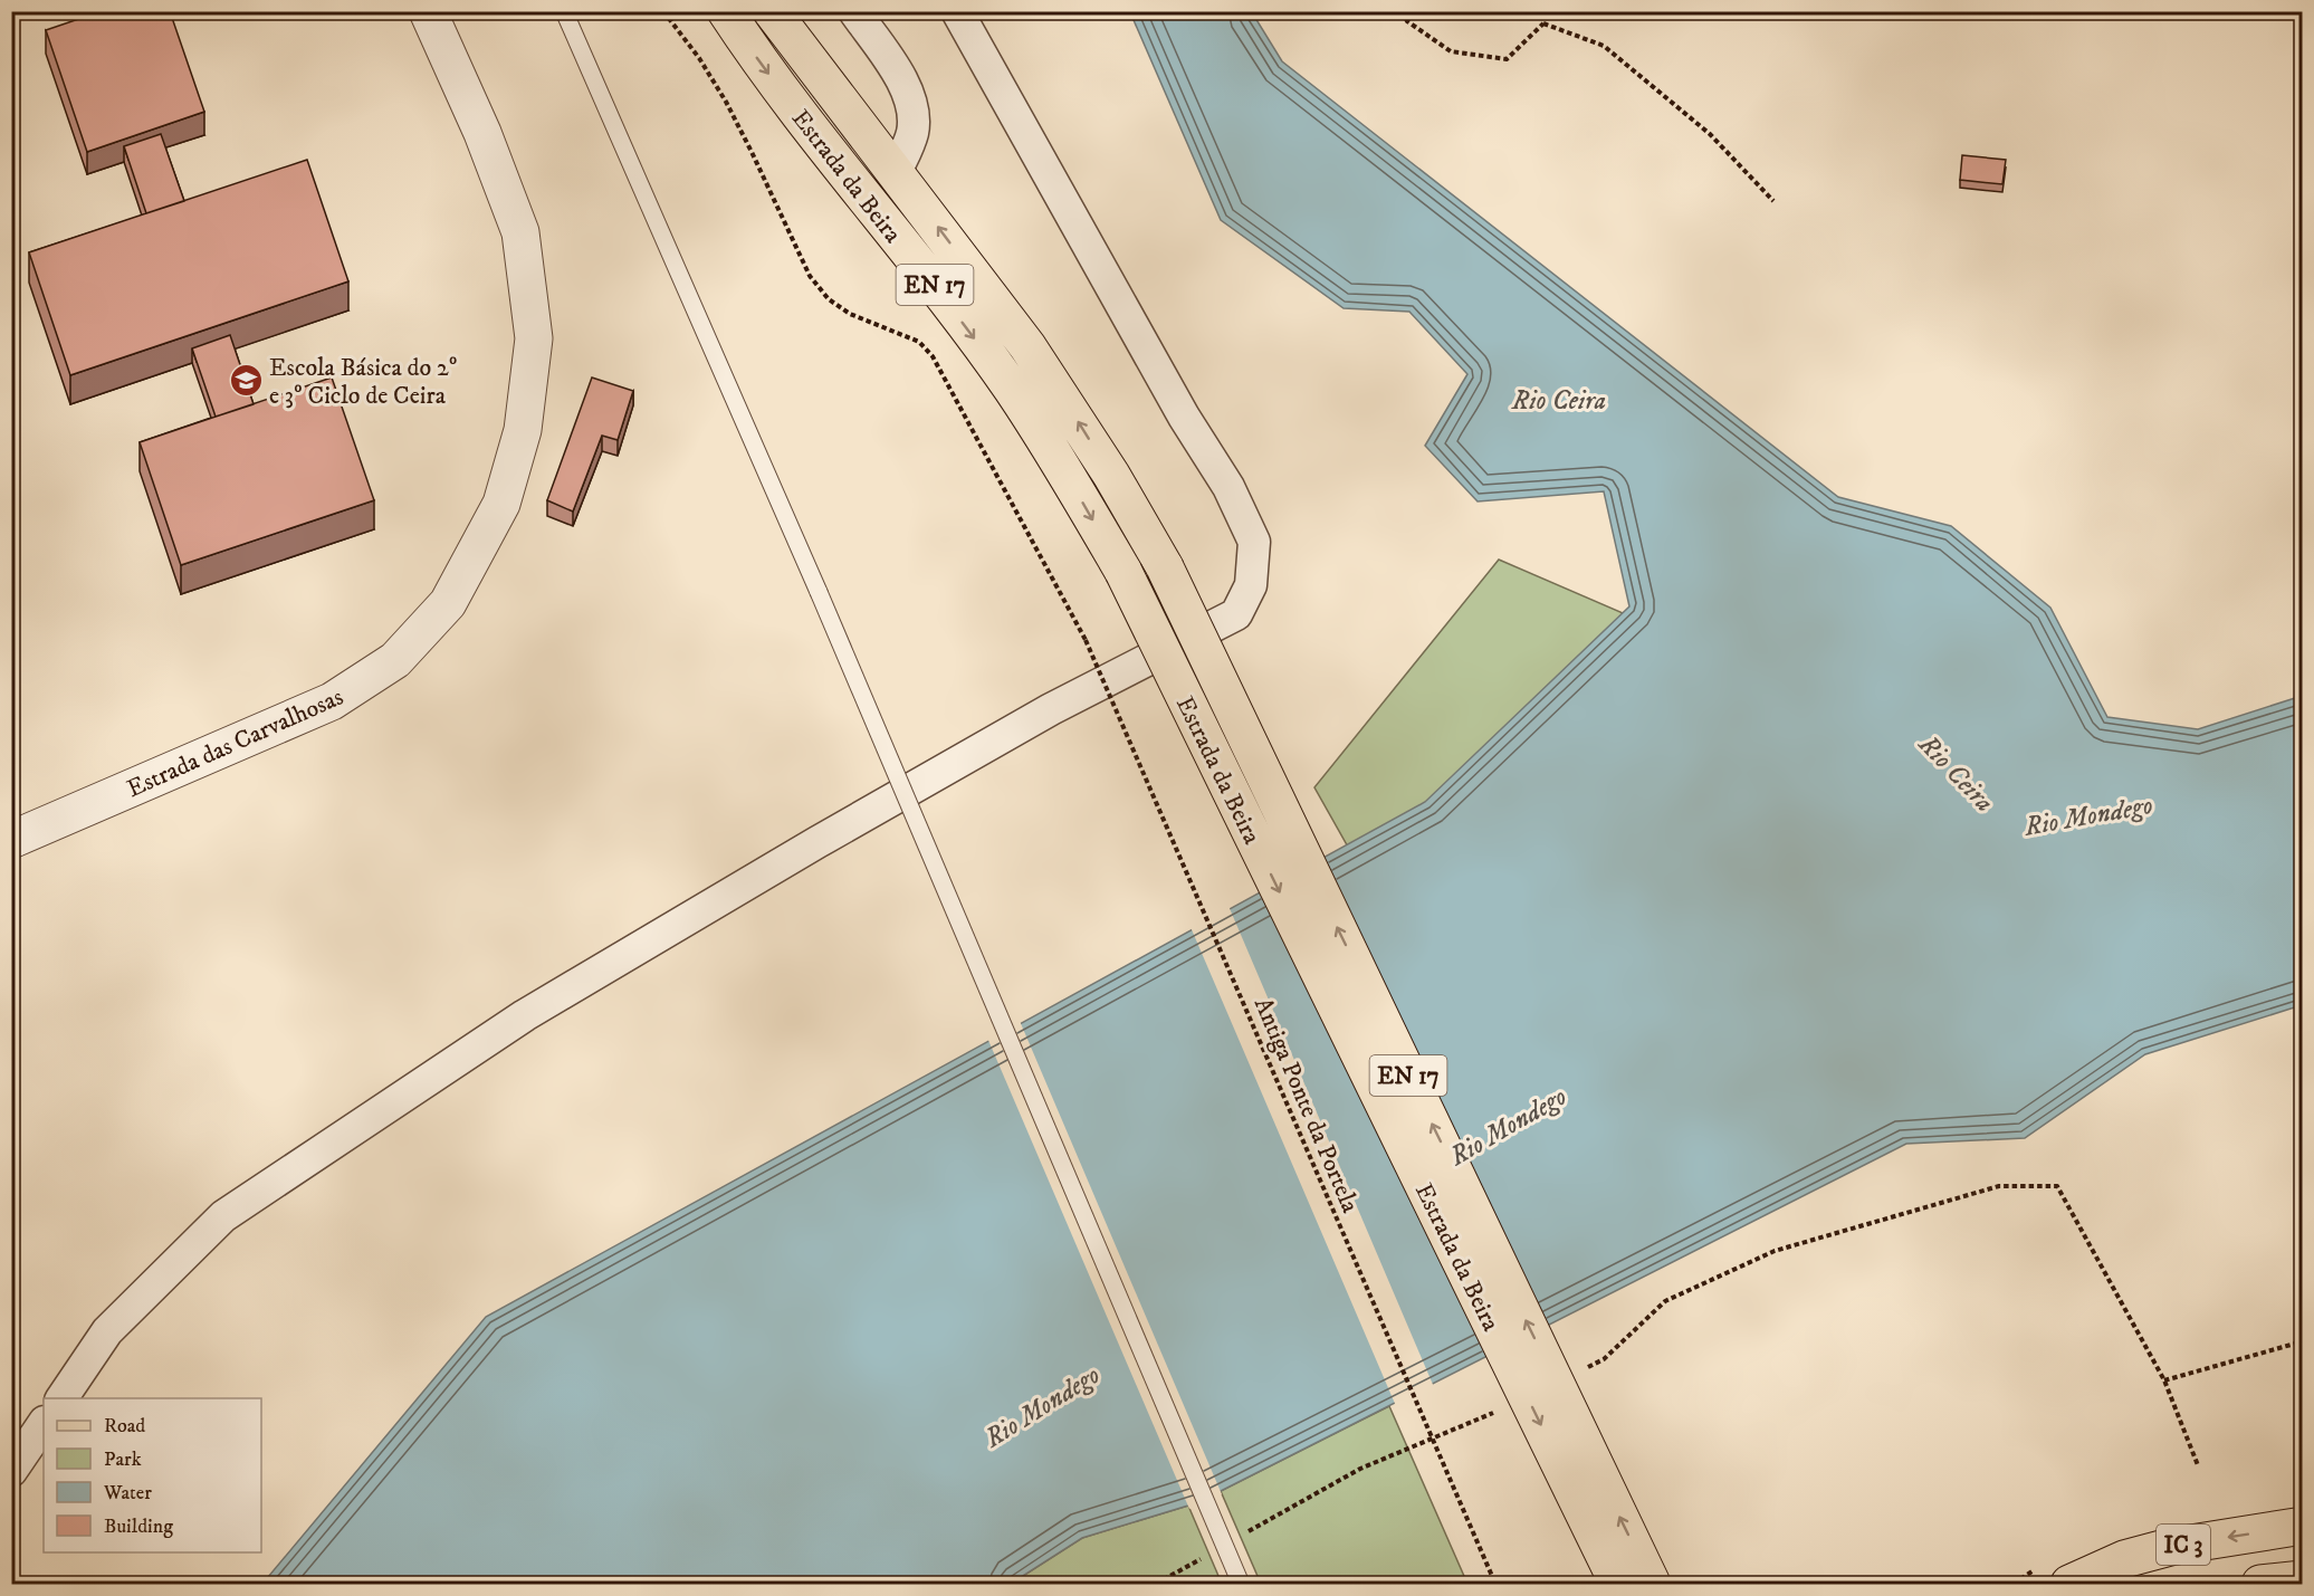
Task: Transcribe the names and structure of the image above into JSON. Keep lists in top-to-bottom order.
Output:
{
  "streets": {
    "main road": ["Estrada da Beira", "EN 17", "IC 3"],
    "street": ["Estrada das Carvalhosas"],
    "path": ["Antiga Ponte da Portela"]
  },
  "water": ["Rio Ceira", "Rio Mondego"],
  "places": {
    "school or university": ["Escola Básica do 2º e 3º Ciclo de Ceira"]
  },
  "legend": [
    "Road",
    "Park",
    "Water",
    "Building"
  ]
}
